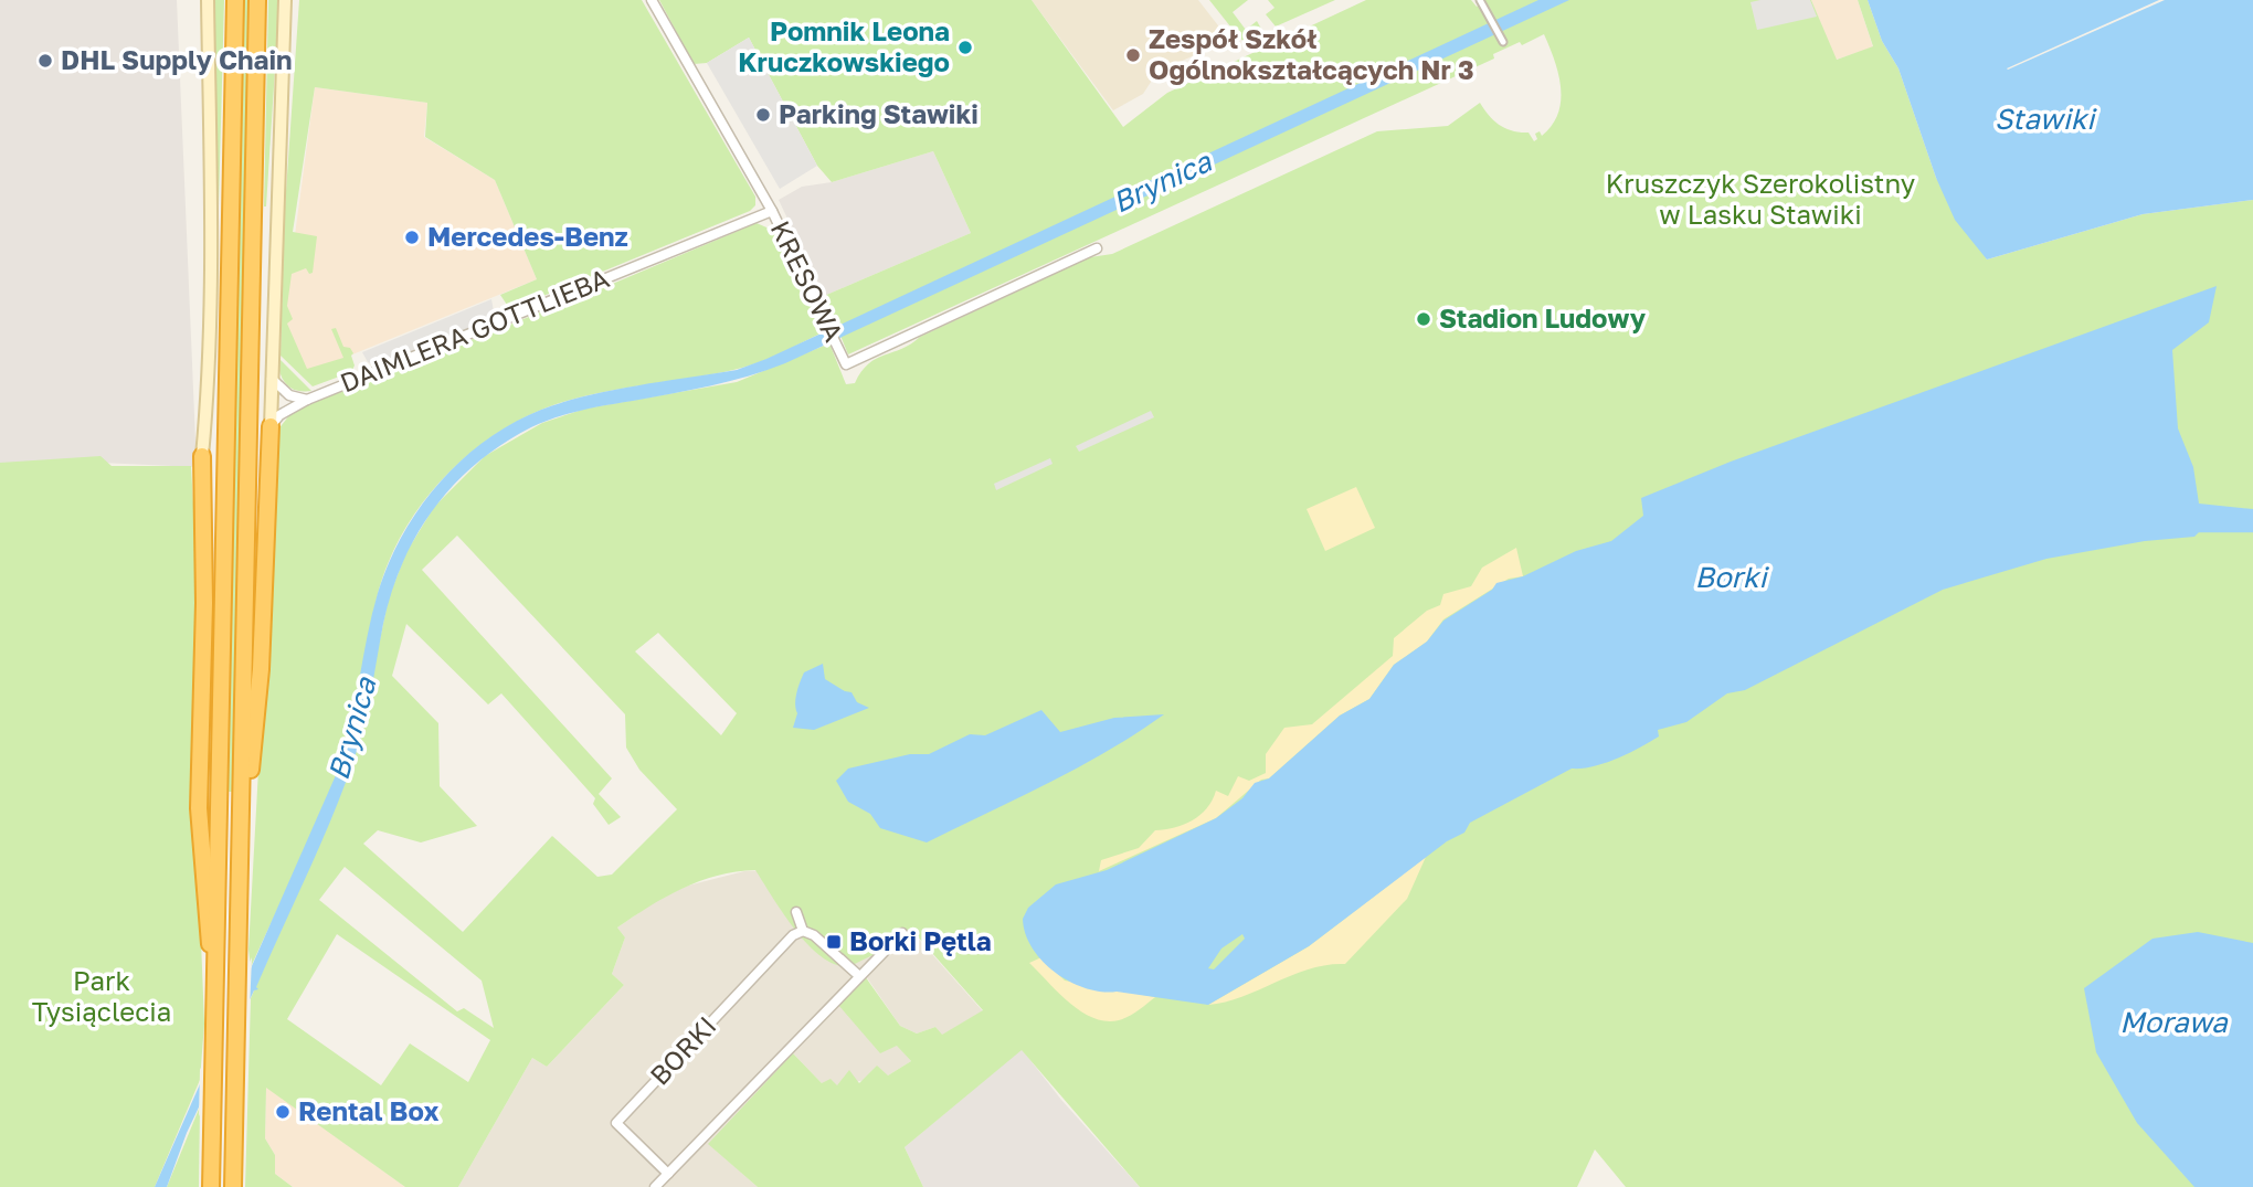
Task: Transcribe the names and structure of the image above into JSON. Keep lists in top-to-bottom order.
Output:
{
  "streets": {
    "street": ["KRESOWA", "DAIMLERA GOTTLIEBA", "BORKI"]
  },
  "crossings": [
    ["KRESOWA", "DAIMLERA GOTTLIEBA"]
  ],
  "water": [
    "Stawiki",
    "Brynica",
    "Borki",
    "Morawa"
  ],
  "parks": ["Kruszczyk Szerokolistny w Lasku Stawiki", "Park Tysiąclecia"],
  "places": {
    "other": [
      "Pomnik Leona Kruczkowskiego",
      "Zespół Szkół Ogólnokształcących Nr 3",
      "DHL Supply Chain",
      "Parking Stawiki",
      "Mercedes-Benz",
      "Stadion Ludowy",
      "Rental Box"
    ],
    "transit": ["Borki Pętla"]
  }
}
